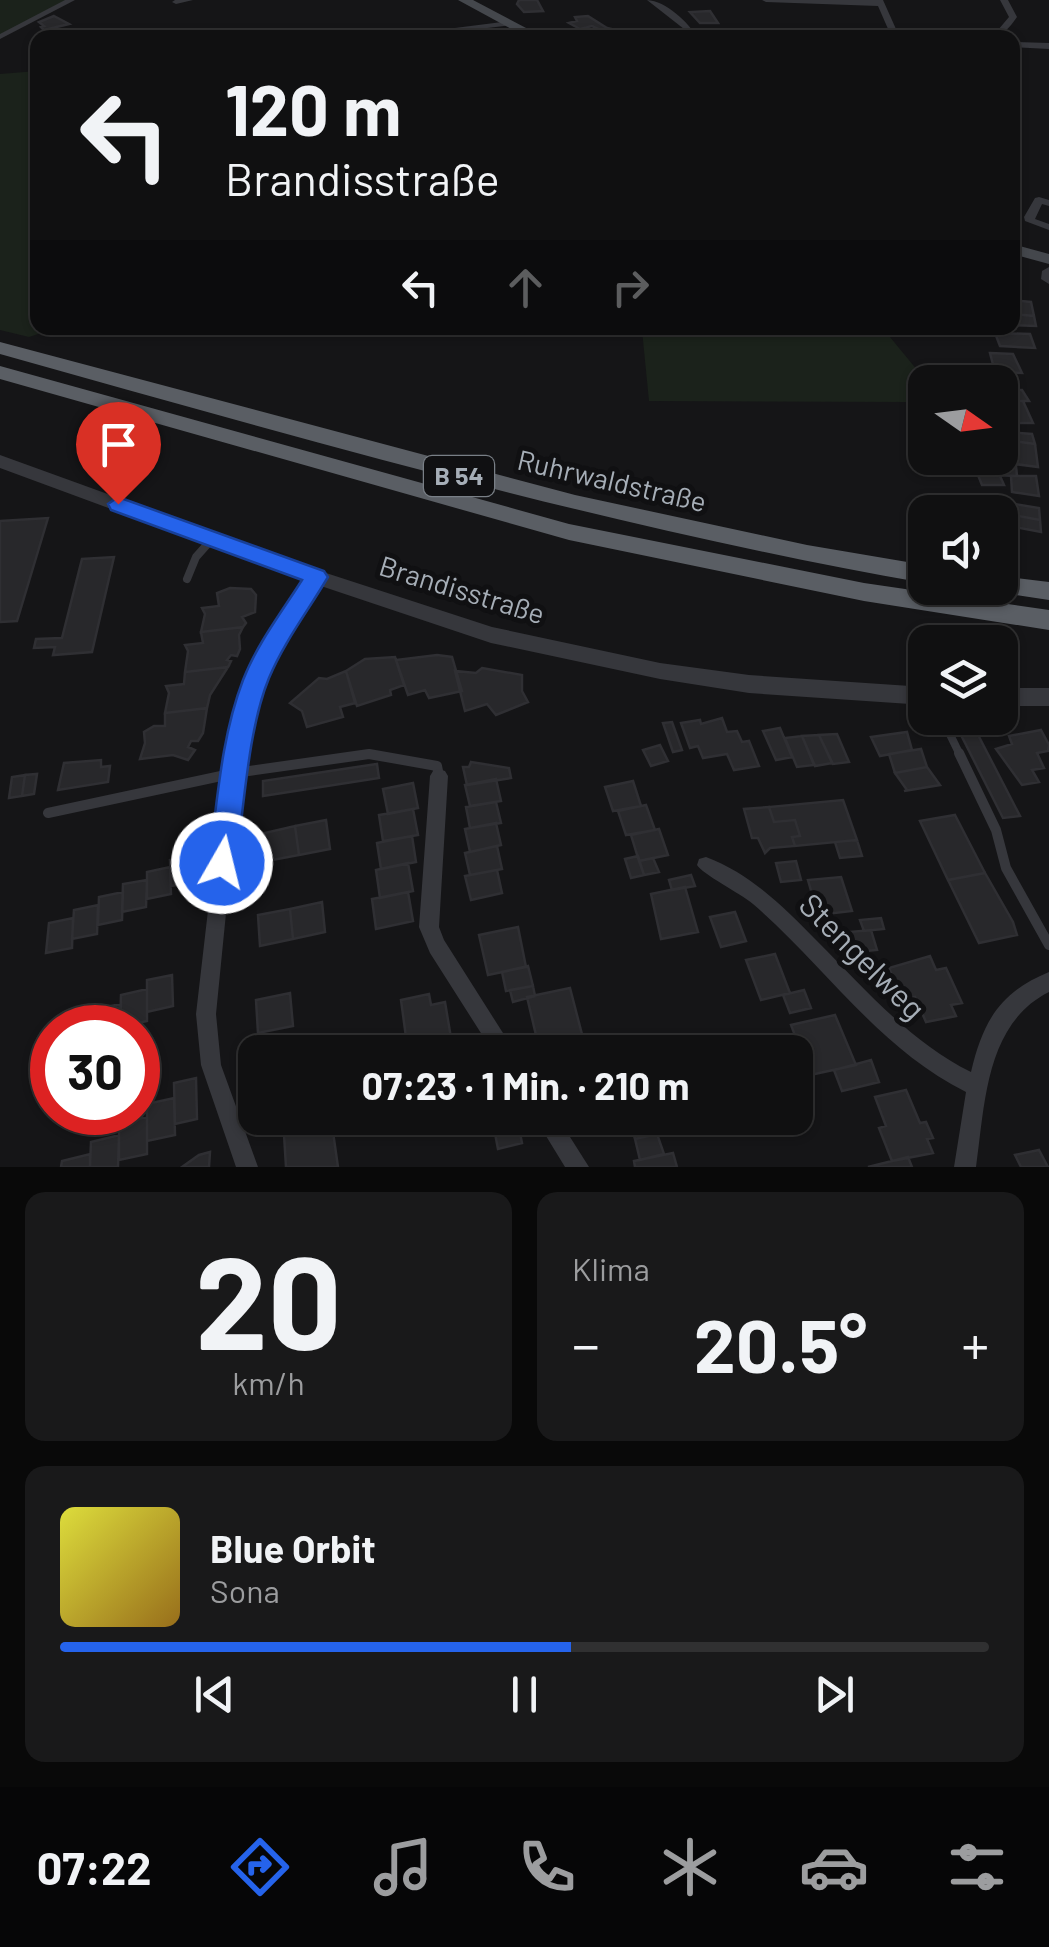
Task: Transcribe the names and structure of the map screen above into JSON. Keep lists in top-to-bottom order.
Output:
{
  "streets": {
    "highway": ["B 54", "Ruhrwaldstraße"],
    "street": ["Brandisstraße", "Stengelweg"]
  },
  "north": "right",
  "page": {
    "turn": ["120 m", "Brandisstraße"],
    "limit": "30",
    "trip": "07:23 · 1 Min. · 210 m",
    "tile": [
      ["20", "km/h"],
      "Klima"
    ],
    "heat": ["−", "20.5°", "+"],
    "song": ["Blue Orbit", "Sona"],
    "tabs": "07:22"
  }
}
